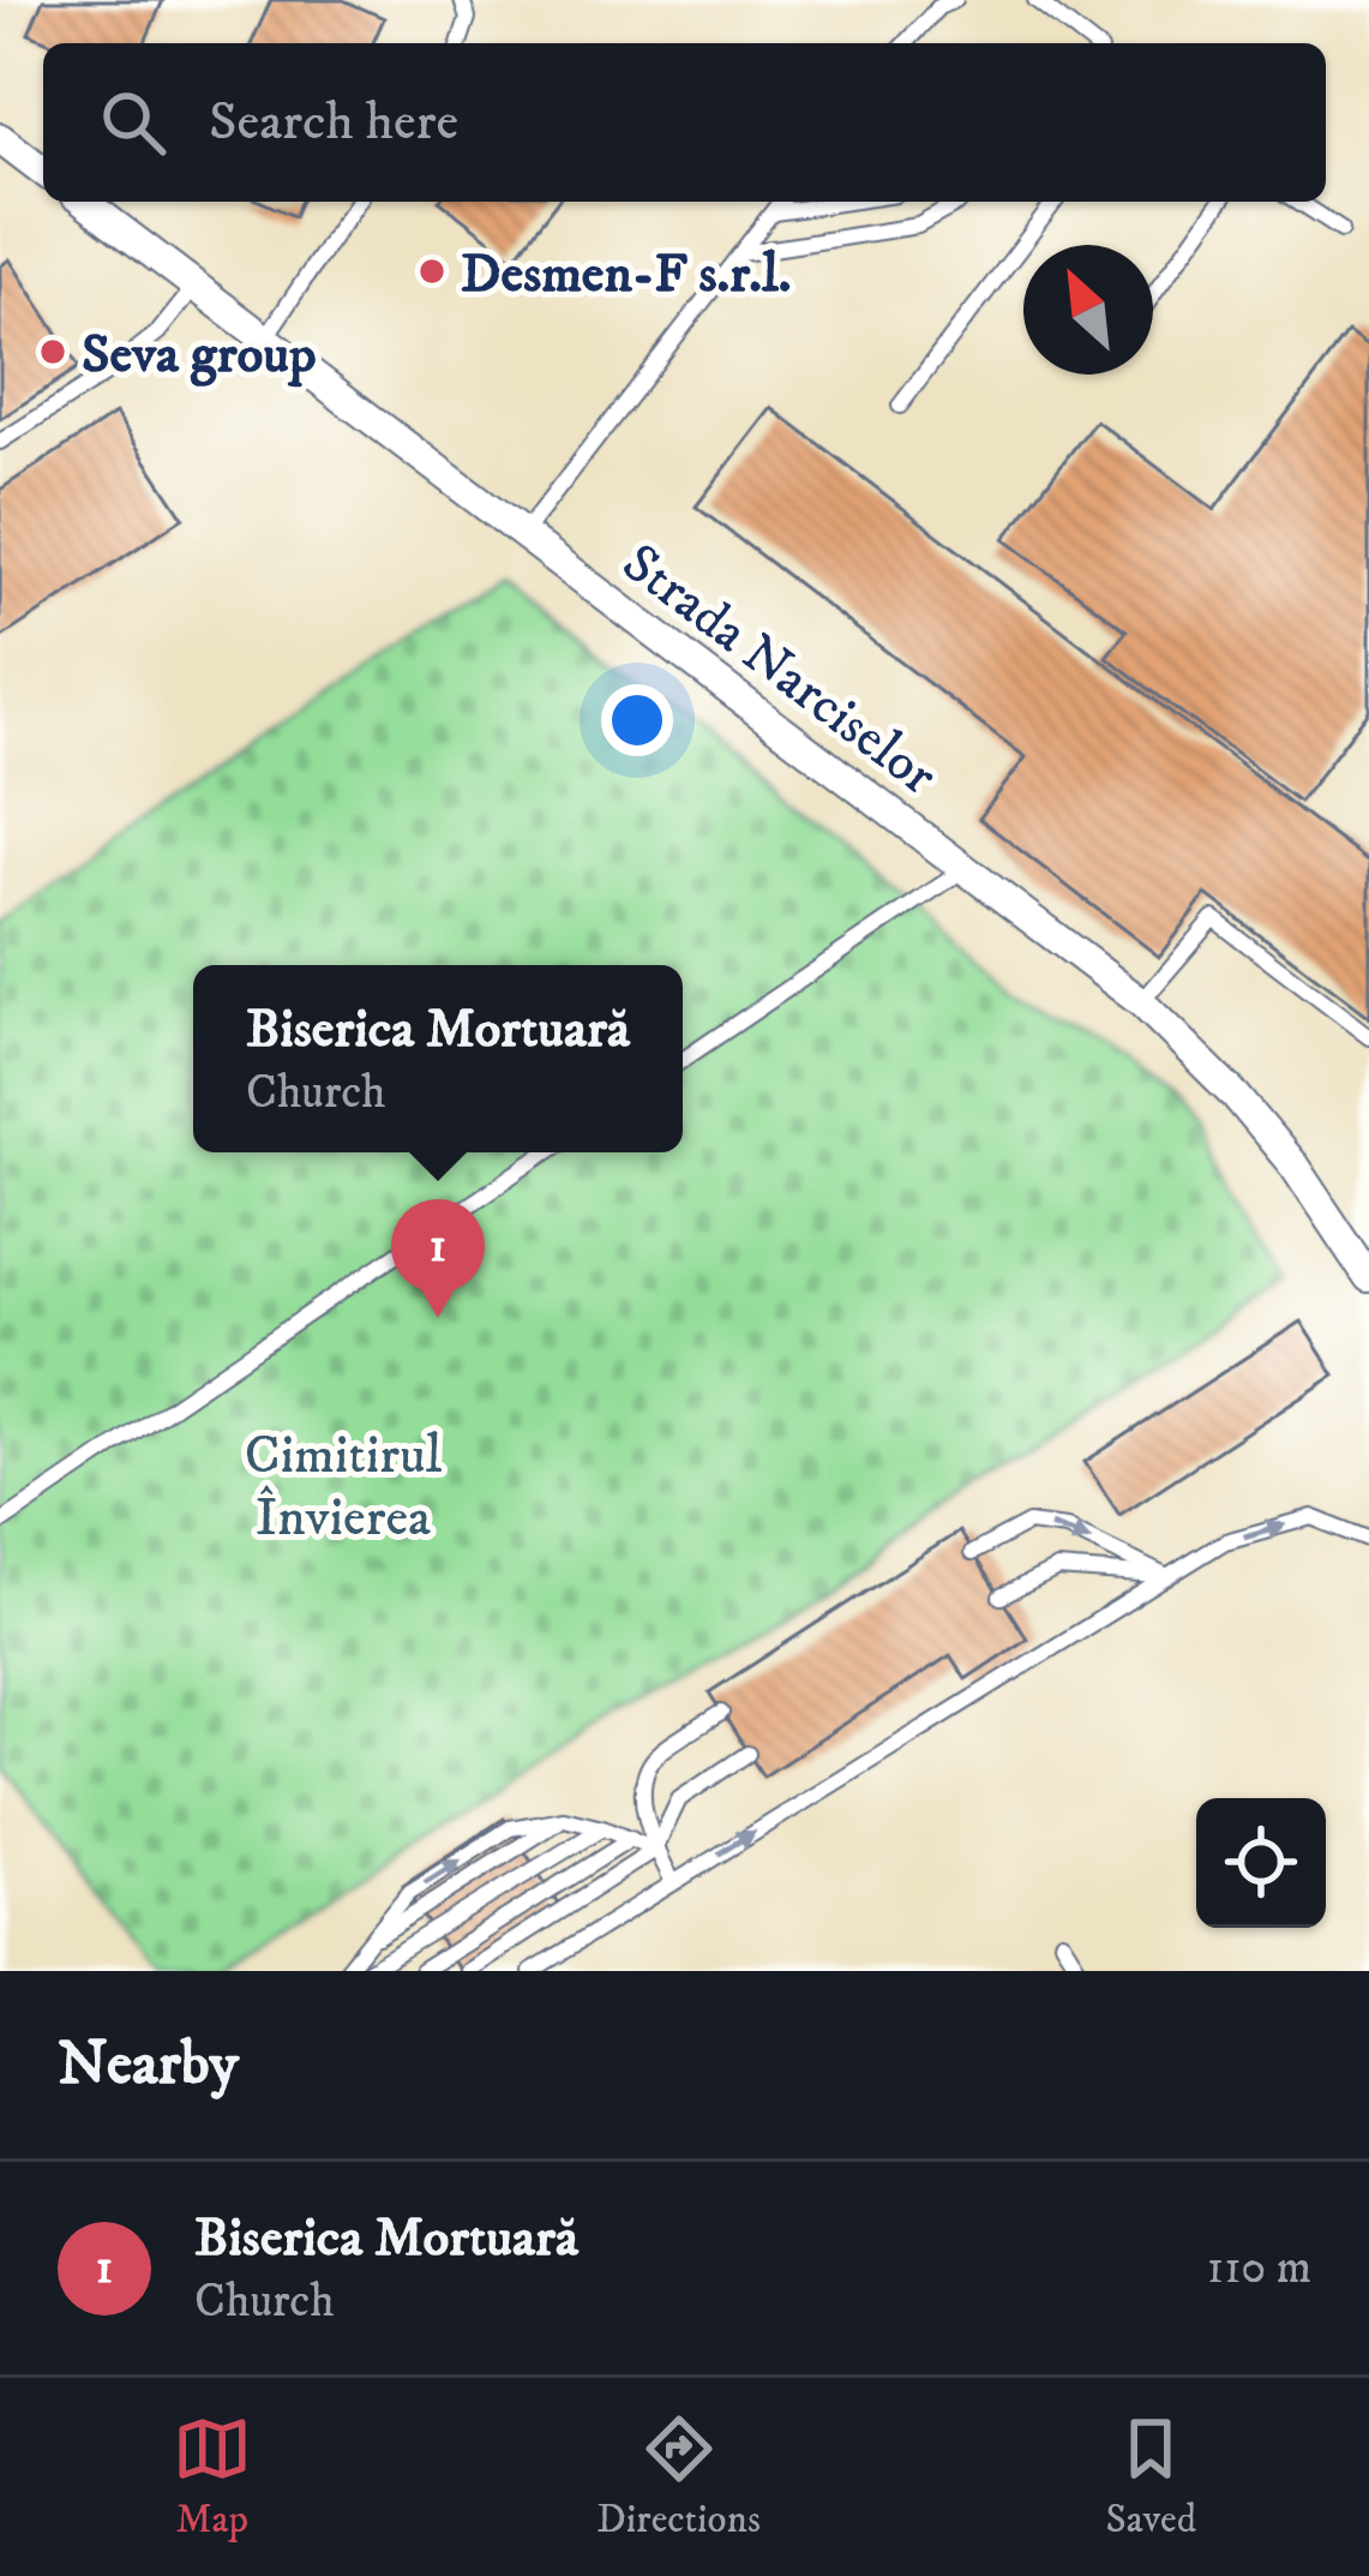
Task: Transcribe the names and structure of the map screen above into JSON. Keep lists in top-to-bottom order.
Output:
{
  "streets": {
    "street": ["Strada Narciselor"]
  },
  "parks": ["Cimitirul Învierea"],
  "places": ["Desmen-F s.r.l.", "Seva group"],
  "north": "top left",
  "page": {
    "search": "Search here",
    "popup": ["Biserica Mortuară", "Church"],
    "pins": "1",
    "heading": "Nearby",
    "list": [
      {
        "mark": "1",
        "name": "Biserica Mortuară",
        "note": "Church",
        "value": "110 m"
      }
    ],
    "nav": ["Map", "Directions", "Saved"]
  }
}
